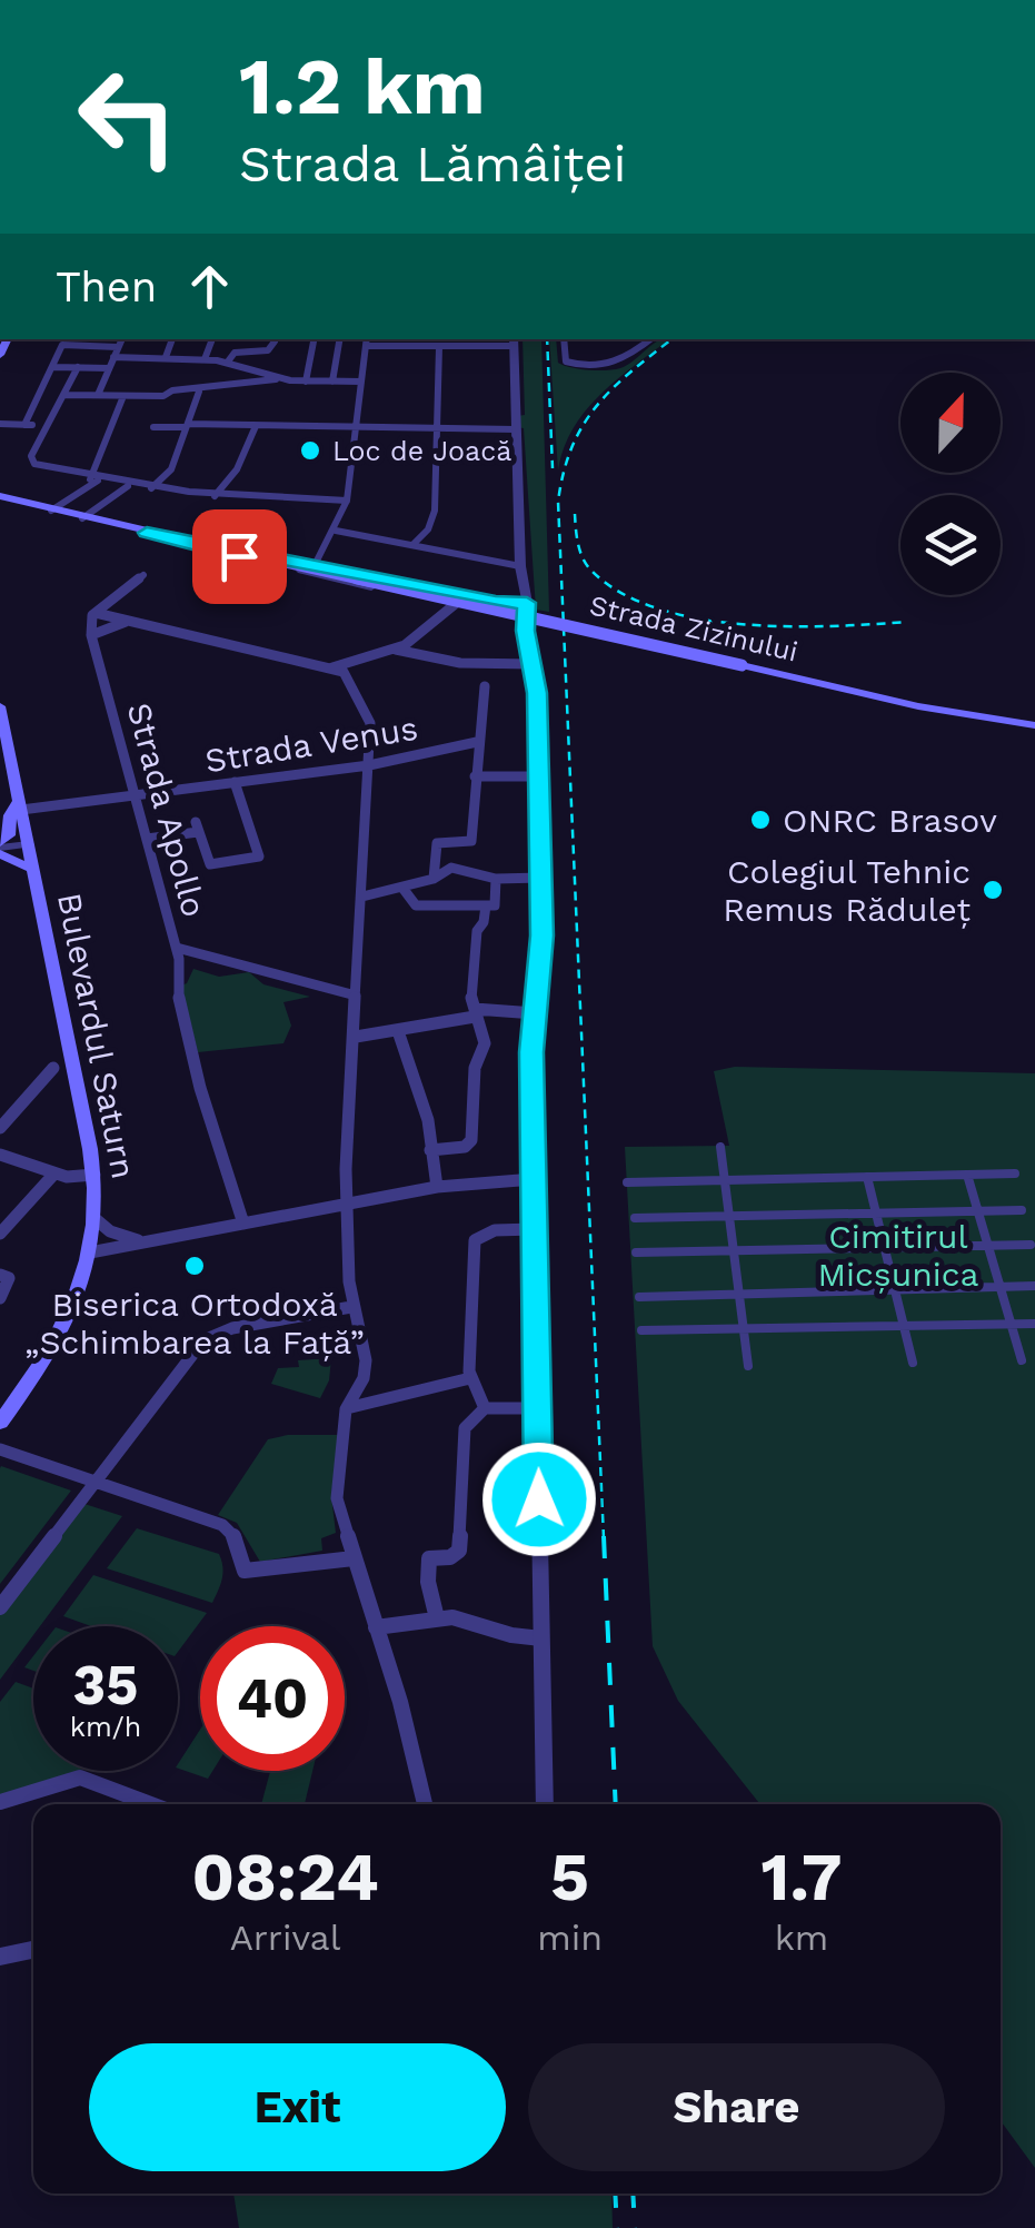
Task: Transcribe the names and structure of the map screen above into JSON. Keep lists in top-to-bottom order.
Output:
{
  "streets": {
    "main road": ["Strada Zizinului", "Bulevardul Saturn"],
    "street": ["Strada Venus", "Strada Apollo"]
  },
  "crossings": [
    ["Strada Venus", "Strada Apollo"],
    ["Strada Venus", "Bulevardul Saturn"]
  ],
  "parks": ["Cimitirul Micșunica"],
  "places": [
    "Loc de Joacă",
    "ONRC Brasov",
    "Colegiul Tehnic Remus Răduleț",
    "Biserica Ortodoxă „Schimbarea la Față”"
  ],
  "north": "top",
  "page": {
    "turn": ["1.2 km", "Strada Lămâiței"],
    "then": "Then",
    "speed": "35 km/h",
    "limit": "40",
    "eta": [
      "08:24",
      "Arrival",
      "5",
      "min",
      "1.7",
      "km"
    ],
    "buttons": ["Exit", "Share"]
  }
}
